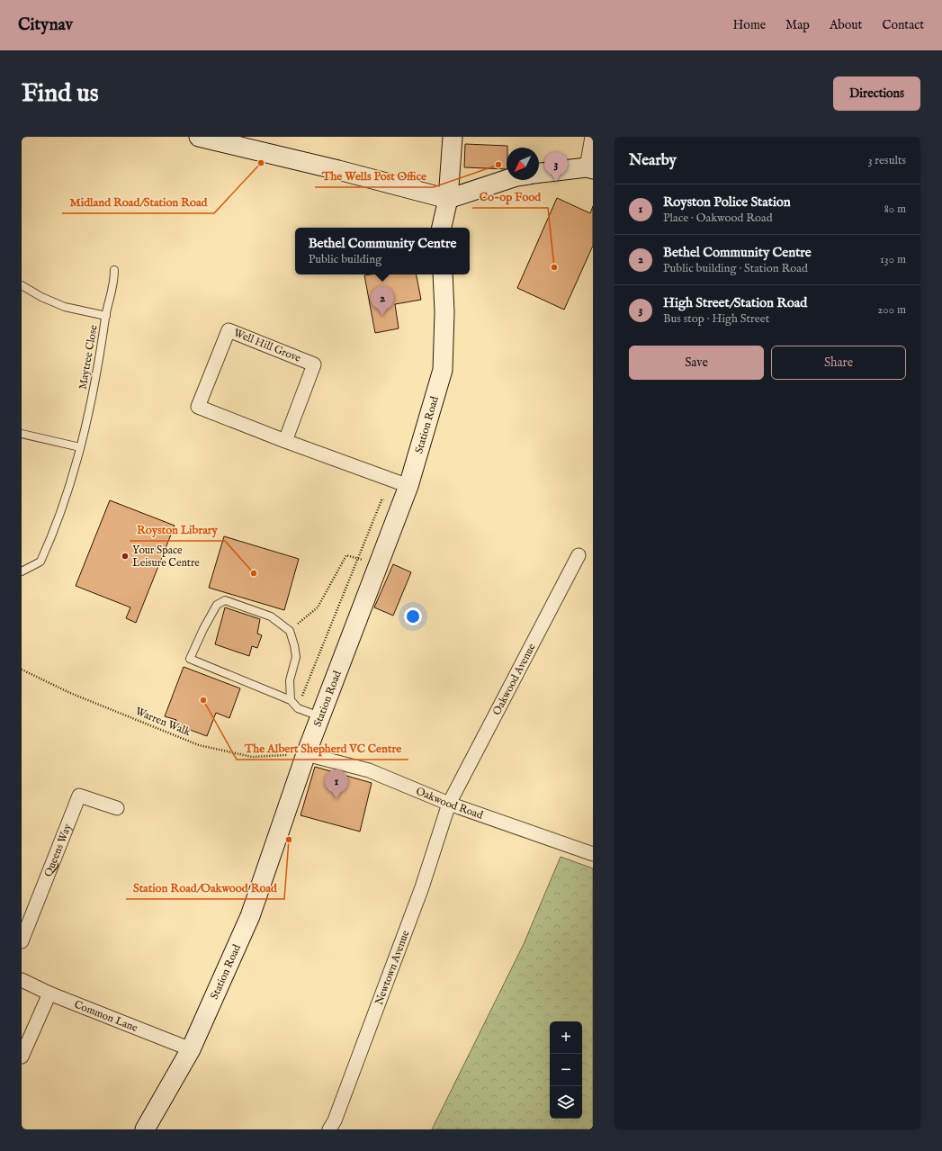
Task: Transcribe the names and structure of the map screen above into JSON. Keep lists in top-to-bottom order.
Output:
{
  "streets": {
    "main road": ["Station Road"],
    "street": [
      "Well Hill Grove",
      "Oakwood Avenue",
      "Oakwood Road",
      "Queens Way",
      "Newtown Avenue",
      "Common Lane"
    ],
    "lane": ["Maytree Close"],
    "path": ["Warren Walk"]
  },
  "crossings": [
    ["Well Hill Grove", "Station Road"],
    ["Station Road", "Warren Walk"],
    ["Station Road", "Oakwood Road"],
    ["Station Road", "Common Lane"],
    ["Oakwood Avenue", "Oakwood Road"],
    ["Oakwood Avenue", "Newtown Avenue"],
    ["Warren Walk", "Oakwood Road"],
    ["Oakwood Road", "Newtown Avenue"]
  ],
  "places": [
    "Midland Road/Station Road",
    "The Wells Post Office",
    "Co-op Food",
    "Your Space Leisure Centre",
    "Royston Library",
    "The Albert Shepherd VC Centre",
    "Station Road/Oakwood Road"
  ],
  "north": "bottom left",
  "page": {
    "header": "Citynav",
    "nav": [
      "Home",
      "Map",
      "About",
      "Contact"
    ],
    "buttons": [
      "Directions",
      ["Save", "Share"]
    ],
    "title": "Find us",
    "heading": ["Nearby", "3 results"],
    "pins": ["3", "2", "1"],
    "list": [
      {
        "mark": "1",
        "name": "Royston Police Station",
        "note": "Place · Oakwood Road",
        "value": "80 m"
      },
      {
        "mark": "2",
        "name": "Bethel Community Centre",
        "note": "Public building · Station Road",
        "value": "130 m"
      },
      {
        "mark": "3",
        "name": "High Street/Station Road",
        "note": "Bus stop · High Street",
        "value": "200 m"
      }
    ],
    "popup": ["Bethel Community Centre", "Public building"],
    "map_buttons": ["+", "−"]
  }
}
